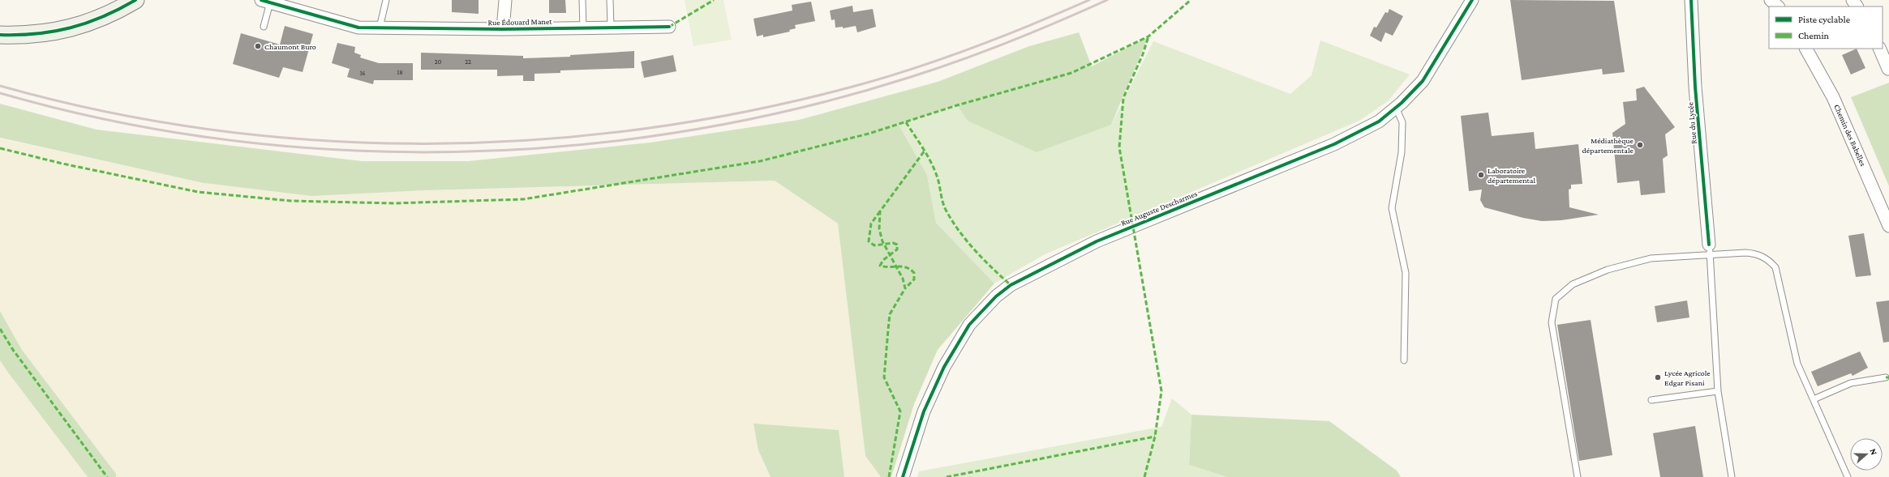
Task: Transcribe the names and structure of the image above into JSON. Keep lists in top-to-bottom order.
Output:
{
  "streets": {
    "street": [
      "Rue Édouard Manet",
      "Rue du Lycée",
      "Chemin des Babelles",
      "Rue Auguste Descharmes"
    ]
  },
  "places": [
    "Chaumont Buro",
    "Médiathèque départementale",
    "Laboratoire départemental",
    "Lycée Agricole Edgar Pisani"
  ],
  "house_numbers": [
    "20",
    "22",
    "18",
    "16"
  ],
  "legend": ["Piste cyclable", "Chemin"],
  "north": "right"
}
